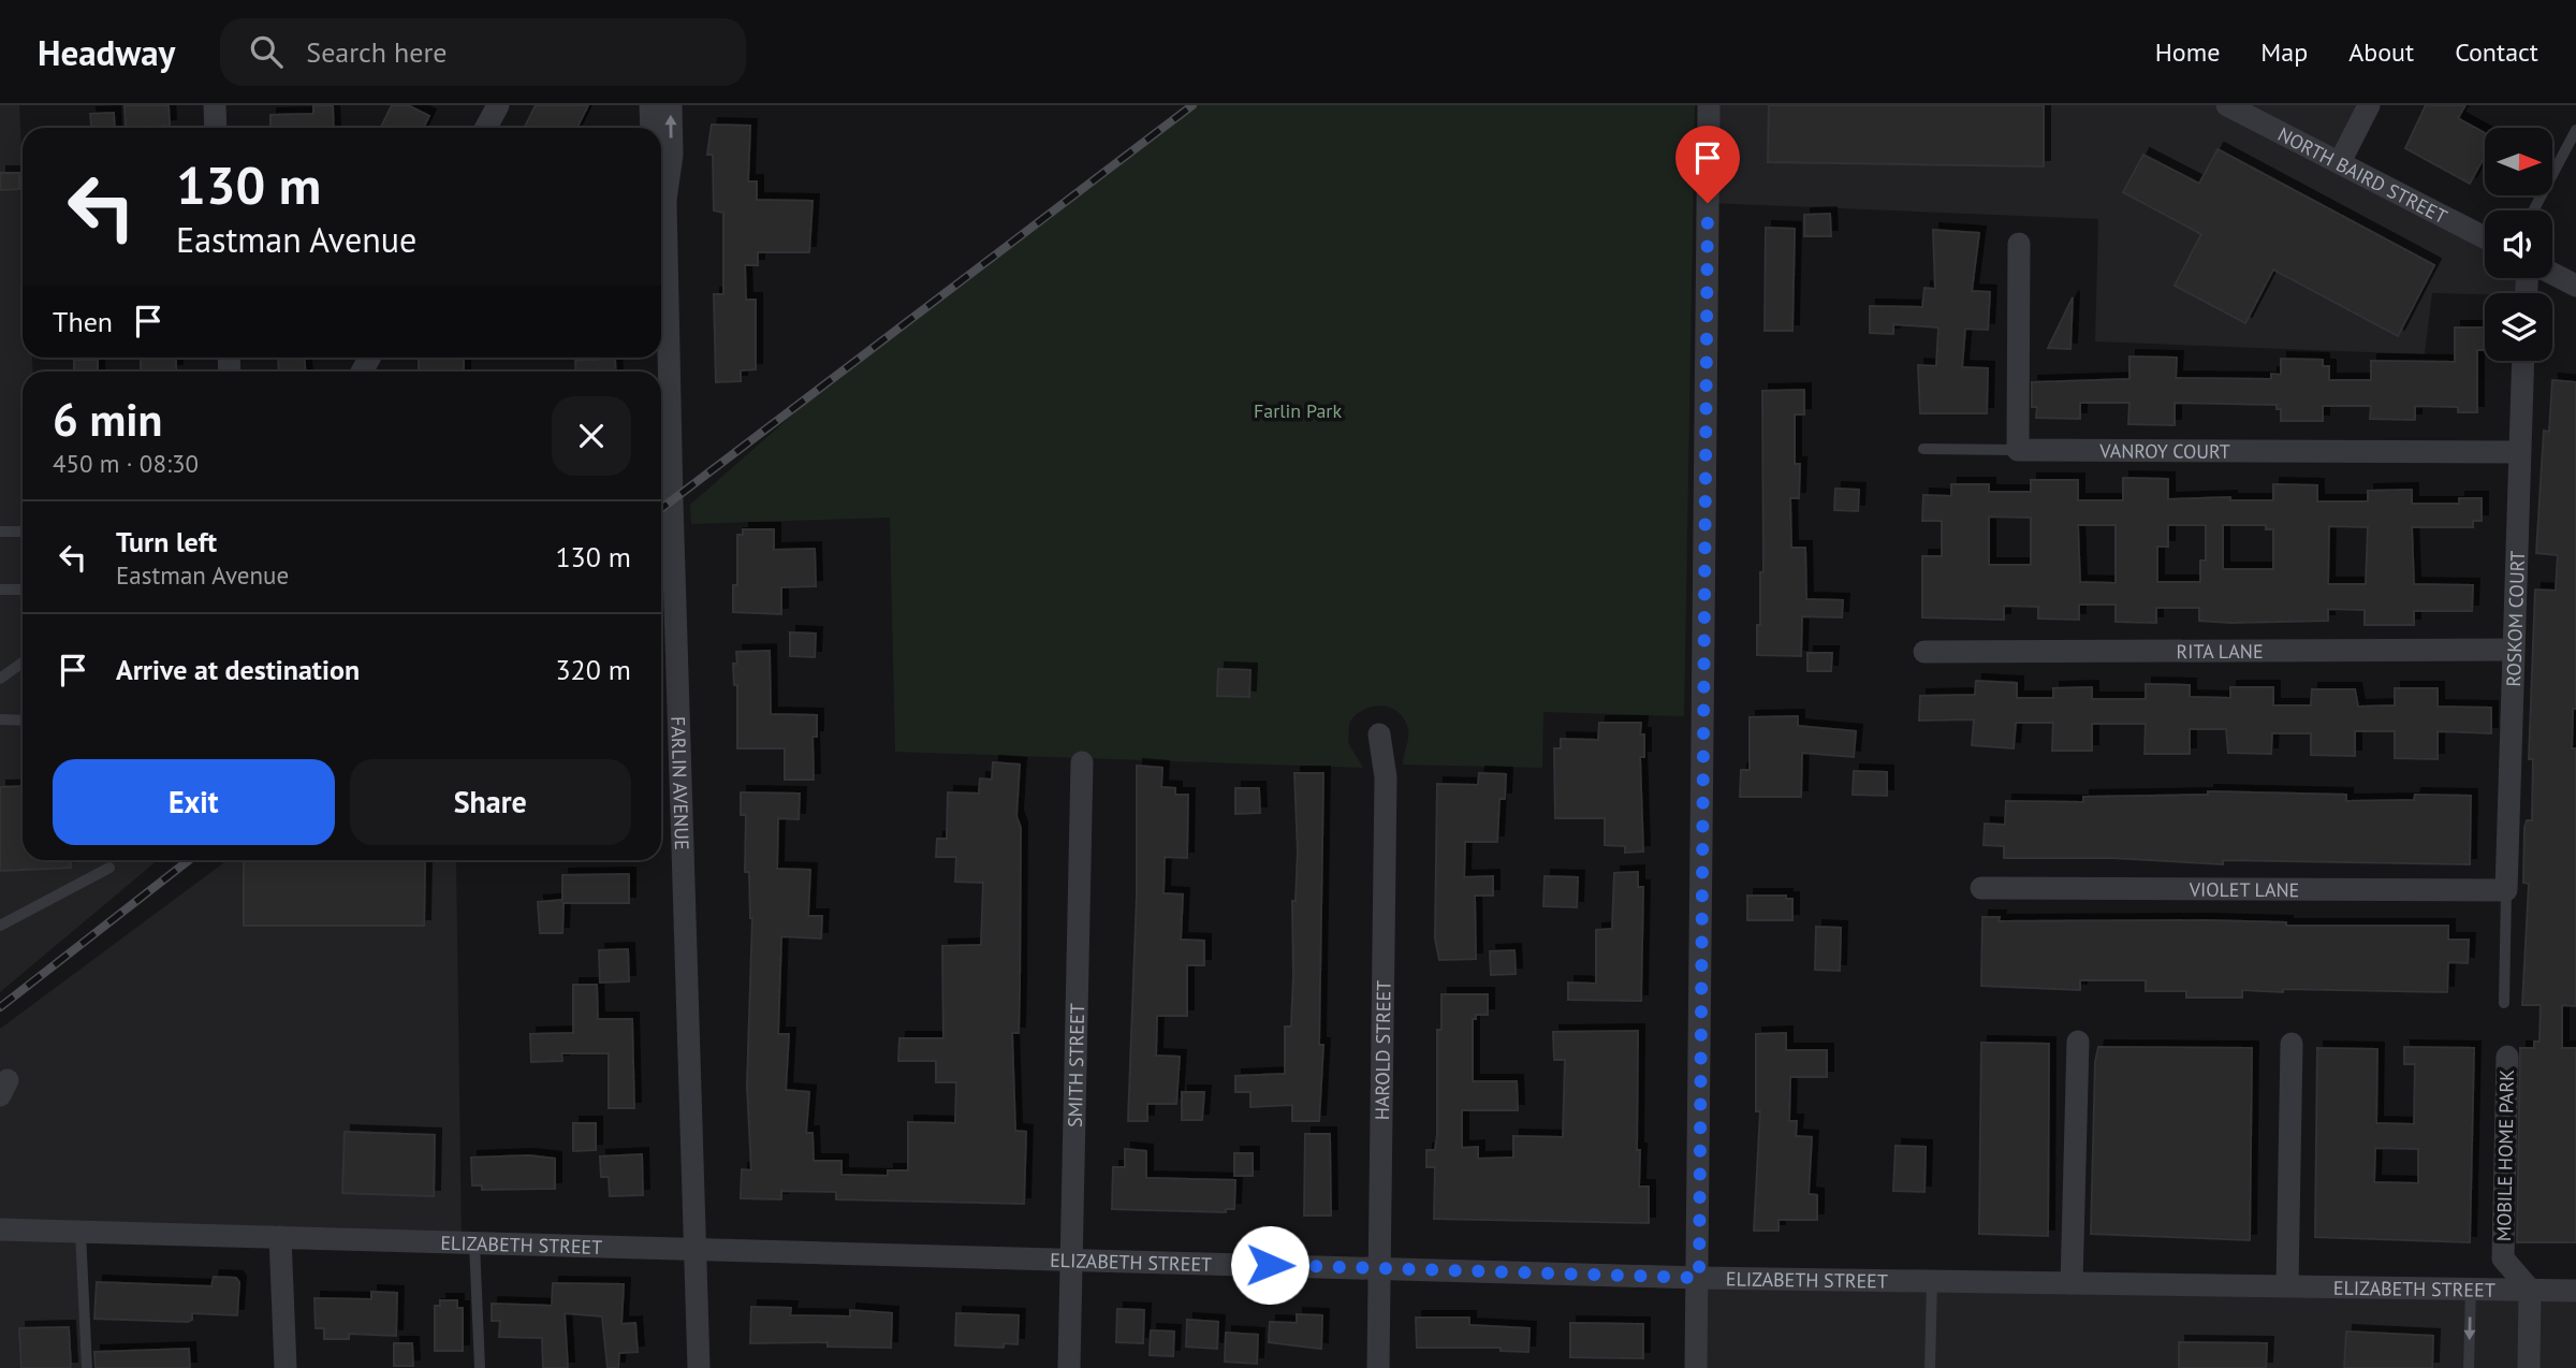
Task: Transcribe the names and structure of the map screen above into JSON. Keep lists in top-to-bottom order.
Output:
{
  "streets": {
    "street": [
      "NORTH BAIRD STREET",
      "VANROY COURT",
      "ROSKOM COURT",
      "RITA LANE",
      "FARLIN AVENUE",
      "VIOLET LANE",
      "HAROLD STREET",
      "SMITH STREET",
      "MOBILE HOME PARK",
      "ELIZABETH STREET"
    ]
  },
  "crossings": [
    ["VANROY COURT", "ROSKOM COURT"],
    ["ROSKOM COURT", "RITA LANE"],
    ["ROSKOM COURT", "VIOLET LANE"],
    ["FARLIN AVENUE", "ELIZABETH STREET"],
    ["HAROLD STREET", "ELIZABETH STREET"],
    ["SMITH STREET", "ELIZABETH STREET"],
    ["MOBILE HOME PARK", "ELIZABETH STREET"]
  ],
  "parks": ["Farlin Park"],
  "north": "right",
  "page": {
    "header": "Headway",
    "search": "Search here",
    "nav": [
      "Home",
      "Map",
      "About",
      "Contact"
    ],
    "turn": ["130 m", "Eastman Avenue"],
    "then": "Then",
    "heading": ["6 min", "450 m · 08:30"],
    "list": [
      {
        "name": "Turn left",
        "note": "Eastman Avenue",
        "value": "130 m"
      },
      {
        "name": "Arrive at destination",
        "value": "320 m"
      }
    ],
    "buttons": ["Exit", "Share"]
  }
}
